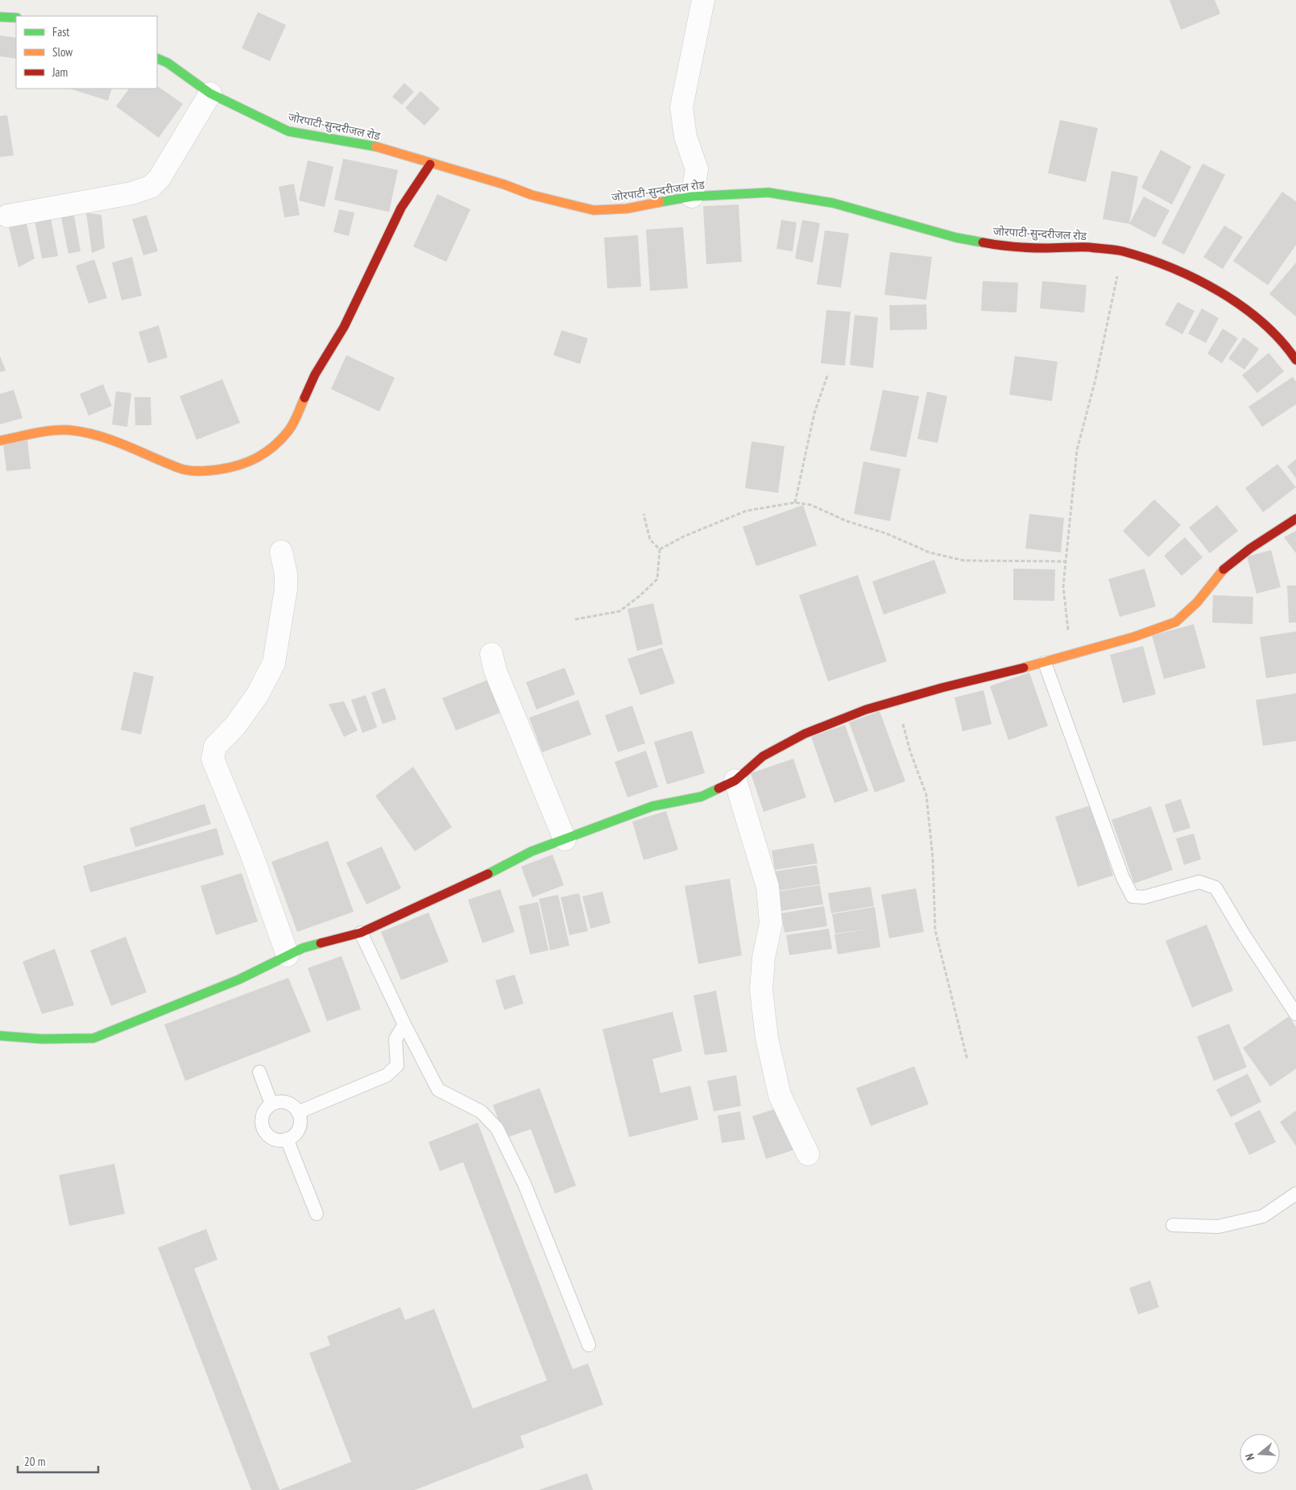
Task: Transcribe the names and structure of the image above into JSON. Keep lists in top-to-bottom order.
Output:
{
  "streets": {
    "street": ["जोरपाटी-सुन्दरीजल रोड"]
  },
  "legend": ["Fast", "Slow", "Jam"],
  "scale_bar": "20 m",
  "north": "left"
}
